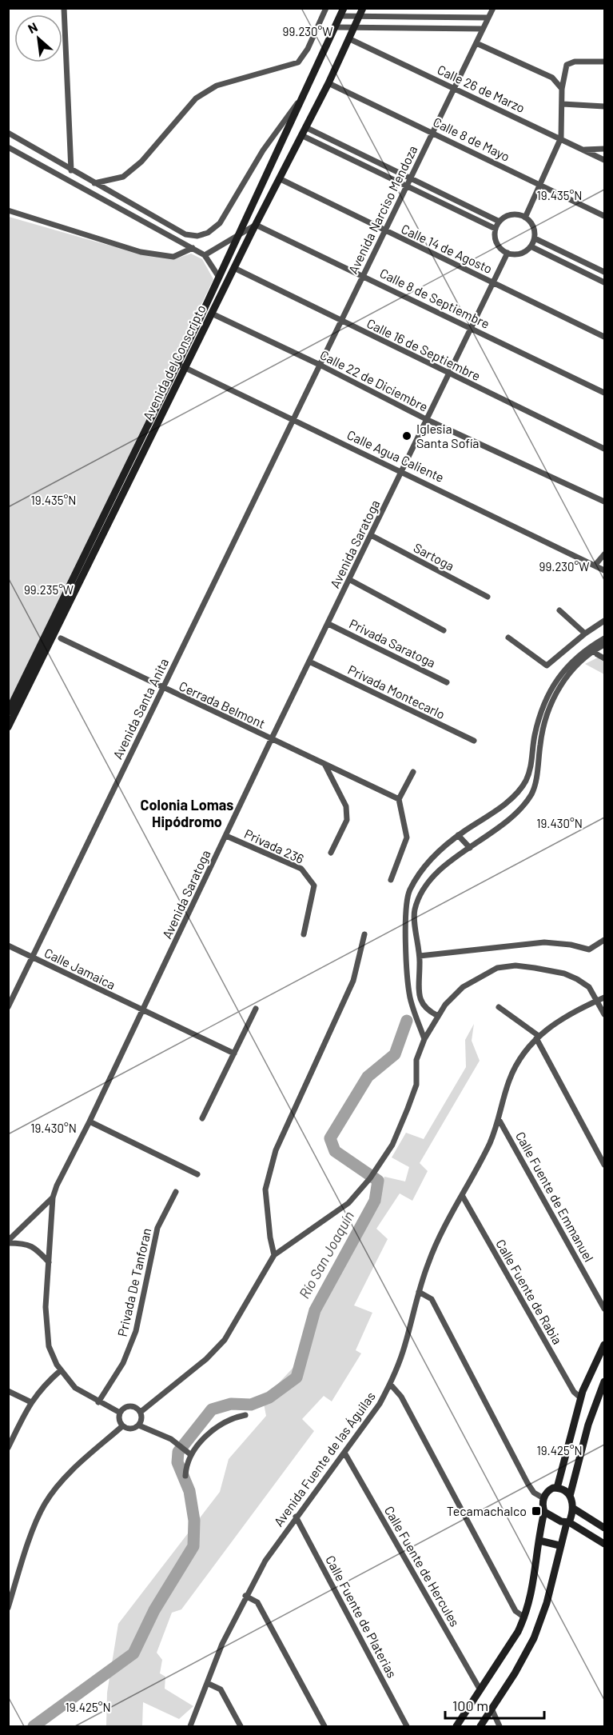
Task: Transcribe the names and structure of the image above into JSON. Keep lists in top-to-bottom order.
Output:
{
  "streets": {
    "main road": ["Avenida del Conscripto"],
    "street": [
      "Calle 26 de Marzo",
      "Calle 8 de Mayo",
      "Avenida Narciso Mendoza",
      "Calle 14 de Agosto",
      "Calle 8 de Septiembre",
      "Calle 16 de Septiembre",
      "Calle 22 de Diciembre",
      "Calle Agua Caliente",
      "Avenida Saratoga",
      "Sartoga",
      "Privada Saratoga",
      "Privada Montecarlo",
      "Cerrada Belmont",
      "Avenida Santa Anita",
      "Privada 236",
      "Calle Jamaica",
      "Calle Fuente de Emmanuel",
      "Privada De Tanforan",
      "Calle Fuente de Rabia",
      "Avenida Fuente de las Águilas",
      "Calle Fuente de Hercules",
      "Calle Fuente de Platerias"
    ]
  },
  "crossings": [
    ["Calle 26 de Marzo", "Avenida Narciso Mendoza"],
    ["Calle 26 de Marzo", "Avenida del Conscripto"],
    ["Calle 8 de Mayo", "Avenida Narciso Mendoza"],
    ["Calle 8 de Mayo", "Avenida del Conscripto"],
    ["Avenida Narciso Mendoza", "Calle 14 de Agosto"],
    ["Avenida Narciso Mendoza", "Calle 8 de Septiembre"],
    ["Avenida Narciso Mendoza", "Calle 16 de Septiembre"],
    ["Avenida Narciso Mendoza", "Calle 22 de Diciembre"],
    ["Avenida Narciso Mendoza", "Calle Agua Caliente"],
    ["Avenida Narciso Mendoza", "Avenida Santa Anita"],
    ["Calle 14 de Agosto", "Avenida del Conscripto"],
    ["Calle 14 de Agosto", "Avenida Saratoga"],
    ["Calle 8 de Septiembre", "Avenida del Conscripto"],
    ["Calle 8 de Septiembre", "Avenida Saratoga"],
    ["Calle 16 de Septiembre", "Avenida del Conscripto"],
    ["Calle 16 de Septiembre", "Avenida Saratoga"],
    ["Avenida del Conscripto", "Calle 22 de Diciembre"],
    ["Avenida del Conscripto", "Calle Agua Caliente"],
    ["Calle 22 de Diciembre", "Avenida Saratoga"],
    ["Calle Agua Caliente", "Avenida Saratoga"],
    ["Calle Agua Caliente", "Avenida Santa Anita"],
    ["Avenida Saratoga", "Sartoga"],
    ["Avenida Saratoga", "Privada Saratoga"],
    ["Avenida Saratoga", "Privada Montecarlo"],
    ["Avenida Saratoga", "Cerrada Belmont"],
    ["Avenida Saratoga", "Privada 236"],
    ["Avenida Saratoga", "Calle Jamaica"],
    ["Cerrada Belmont", "Avenida Santa Anita"],
    ["Avenida Santa Anita", "Calle Jamaica"],
    ["Calle Fuente de Emmanuel", "Avenida Fuente de las Águilas"],
    ["Calle Fuente de Rabia", "Avenida Fuente de las Águilas"],
    ["Avenida Fuente de las Águilas", "Calle Fuente de Hercules"],
    ["Avenida Fuente de las Águilas", "Calle Fuente de Platerias"]
  ],
  "districts": ["Colonia Lomas Hipódromo"],
  "water": ["Río San Joaquín"],
  "places": {
    "other": ["Iglesia Santa Sofía"],
    "transit": ["Tecamachalco"]
  },
  "scale_bar": "100 m",
  "north": "top left",
  "coordinates": [
    "99.230°W",
    "19.435°N",
    "99.235°W",
    "19.430°N",
    "19.425°N"
  ]
}
